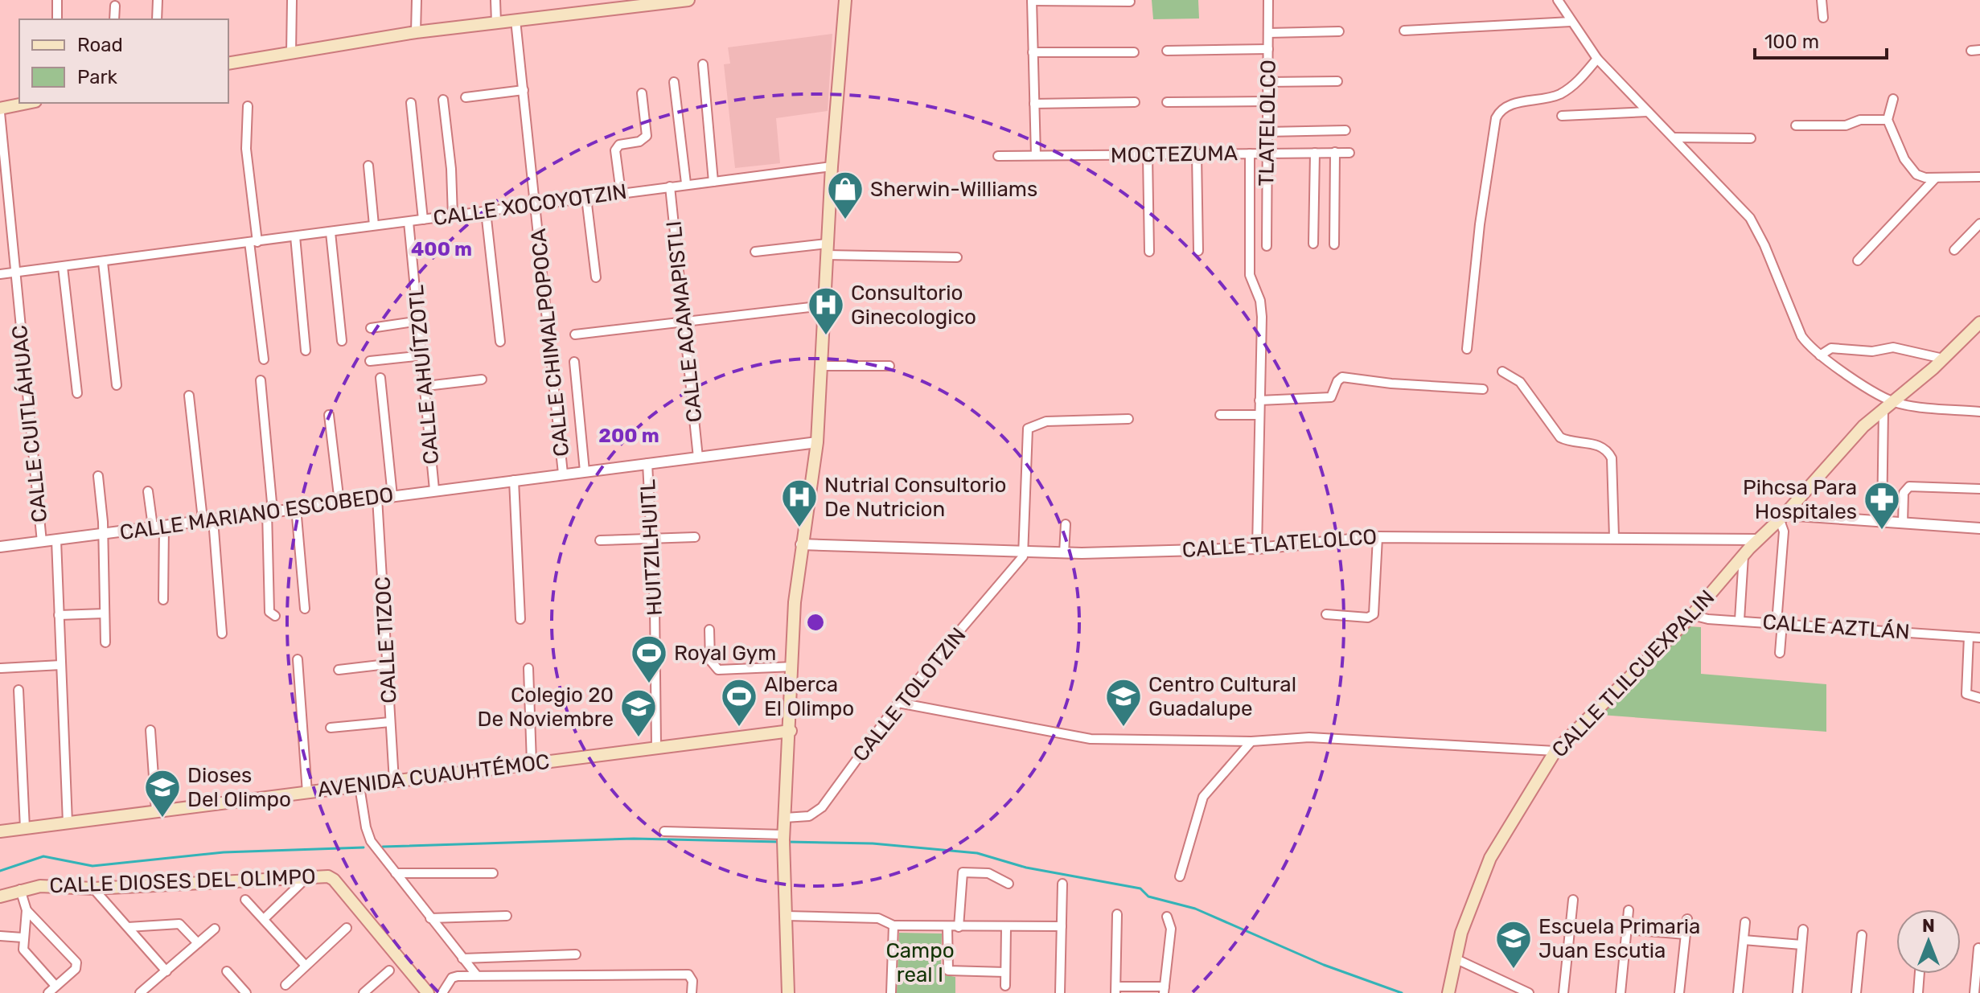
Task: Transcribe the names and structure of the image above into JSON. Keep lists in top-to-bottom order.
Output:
{
  "streets": {
    "main road": ["CALLE TLILCUEXPALIN", "AVENIDA CUAUHTÉMOC", "CALLE DIOSES DEL OLIMPO"],
    "street": [
      "TLATELOLCO",
      "MOCTEZUMA",
      "CALLE XOCOYOTZIN",
      "CALLE ACAMAPISTLI",
      "CALLE CHIMALPOPOCA",
      "CALLE AHUÍTZOTL",
      "CALLE CUITLÁHUAC",
      "CALLE MARIANO ESCOBEDO",
      "CALLE TLATELOLCO",
      "HUITZILHUITL",
      "CALLE AZTLÁN",
      "CALLE TIZOC",
      "CALLE TOLOTZIN"
    ]
  },
  "crossings": [
    ["TLATELOLCO", "MOCTEZUMA"],
    ["CALLE XOCOYOTZIN", "CALLE ACAMAPISTLI"],
    ["CALLE XOCOYOTZIN", "CALLE CHIMALPOPOCA"],
    ["CALLE XOCOYOTZIN", "CALLE AHUÍTZOTL"],
    ["CALLE XOCOYOTZIN", "CALLE CUITLÁHUAC"],
    ["CALLE ACAMAPISTLI", "CALLE MARIANO ESCOBEDO"],
    ["CALLE CHIMALPOPOCA", "CALLE MARIANO ESCOBEDO"],
    ["CALLE AHUÍTZOTL", "CALLE MARIANO ESCOBEDO"],
    ["CALLE CUITLÁHUAC", "CALLE MARIANO ESCOBEDO"],
    ["CALLE CUITLÁHUAC", "AVENIDA CUAUHTÉMOC"],
    ["CALLE MARIANO ESCOBEDO", "HUITZILHUITL"],
    ["CALLE MARIANO ESCOBEDO", "CALLE TIZOC"],
    ["CALLE TLATELOLCO", "CALLE TLILCUEXPALIN"],
    ["CALLE TLATELOLCO", "CALLE TOLOTZIN"],
    ["HUITZILHUITL", "AVENIDA CUAUHTÉMOC"],
    ["CALLE AZTLÁN", "CALLE TLILCUEXPALIN"],
    ["CALLE TIZOC", "AVENIDA CUAUHTÉMOC"]
  ],
  "parks": ["Campo real I"],
  "places": {
    "shop": ["Sherwin-Williams"],
    "hospital": ["Consultorio Ginecologico", "Nutrial Consultorio De Nutricion"],
    "pharmacy": ["Pihcsa Para Hospitales"],
    "sports": ["Royal Gym", "Alberca El Olimpo"],
    "school or university": [
      "Centro Cultural Guadalupe",
      "Colegio 20 De Noviembre",
      "Dioses Del Olimpo",
      "Escuela Primaria Juan Escutia"
    ]
  },
  "legend": ["Road", "Park"],
  "scale_bar": "100 m",
  "north": "top",
  "rings": ["400 m", "200 m"]
}
